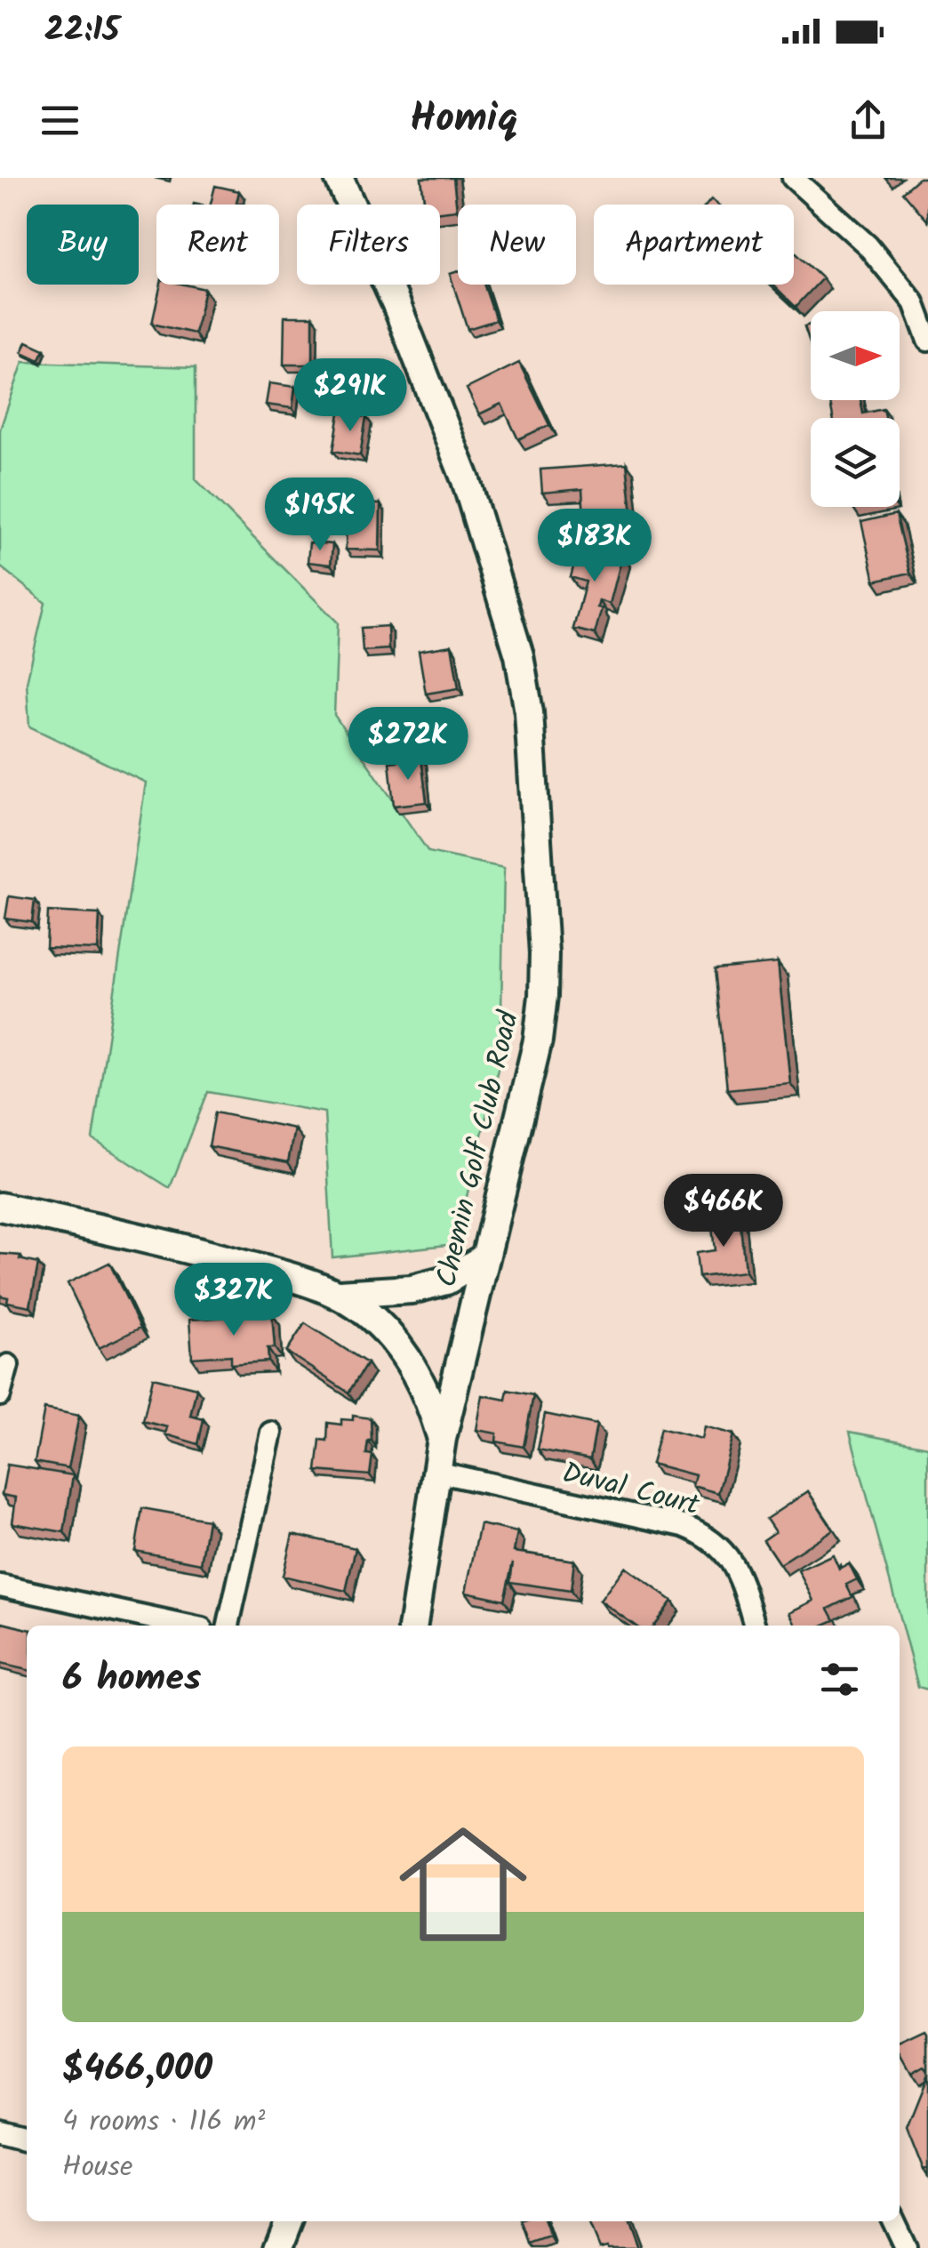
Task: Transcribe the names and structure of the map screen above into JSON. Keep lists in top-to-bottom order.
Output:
{
  "streets": {
    "street": ["Chemin Golf Club Road", "Duval Court"]
  },
  "crossings": [
    ["Chemin Golf Club Road", "Duval Court"]
  ],
  "north": "right",
  "page": {
    "status": "22:15",
    "header": "Homiq",
    "chip": [
      "Buy",
      "Rent",
      "Filters",
      "New",
      "Apartment"
    ],
    "price": [
      "$291K",
      "$195K",
      "$183K",
      "$272K",
      "$466K",
      "$327K"
    ],
    "heading": "6 homes",
    "list": [
      {
        "name": "$466,000",
        "note": "4 rooms · 116 m² · House"
      }
    ]
  }
}
